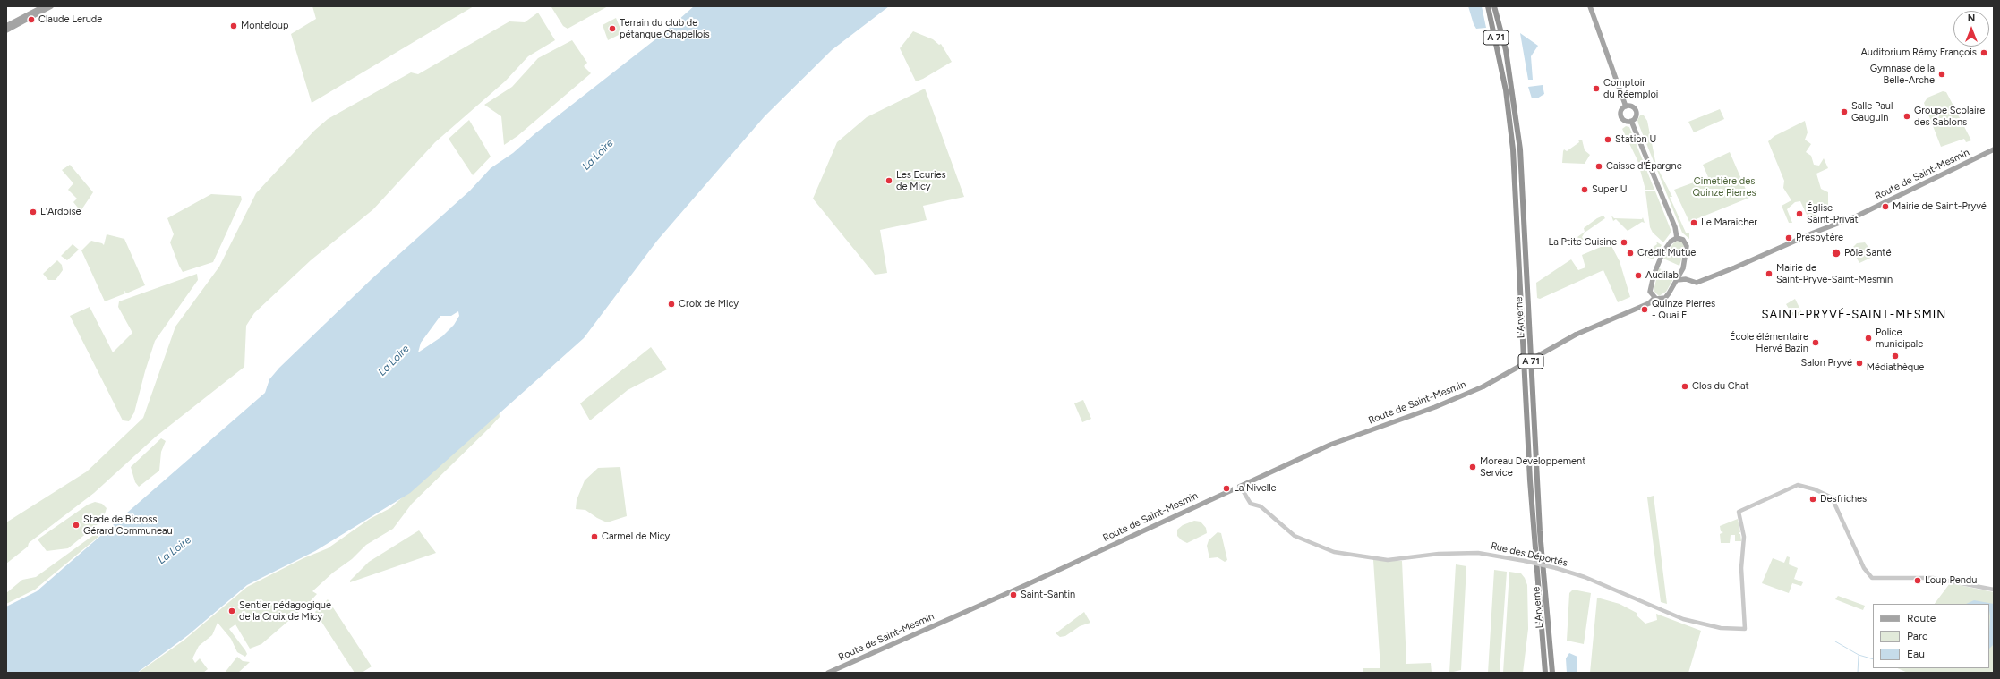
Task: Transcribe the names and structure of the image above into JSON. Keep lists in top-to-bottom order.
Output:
{
  "streets": {
    "highway": ["A 71", "L'Arverne"],
    "main road": ["Route de Saint-Mesmin"],
    "street": ["Rue des Déportés"]
  },
  "crossings": [
    ["Route de Saint-Mesmin", "Rue des Déportés"]
  ],
  "districts": ["SAINT-PRYVÉ-SAINT-MESMIN"],
  "water": ["La Loire"],
  "parks": ["Cimetière des Quinze Pierres"],
  "places": [
    "Claude Lerude",
    "Monteloup",
    "Terrain du club de pétanque Chapellois",
    "Auditorium Rémy François",
    "Gymnase de la Belle-Arche",
    "Comptoir du Réemploi",
    "Salle Paul Gauguin",
    "Groupe Scolaire des Sablons",
    "Station U",
    "Caisse d'Épargne",
    "Les Ecuries de Micy",
    "Super U",
    "Mairie de Saint-Pryvé",
    "L'Ardoise",
    "Église Saint-Privat",
    "Le Maraicher",
    "Presbytère",
    "La Ptite Cuisine",
    "Crédit Mutuel",
    "Pôle Santé",
    "Mairie de Saint-Pryvé-Saint-Mesmin",
    "Audilab",
    "Croix de Micy",
    "Quinze Pierres - Quai E",
    "Police municipale",
    "École élémentaire Hervé Bazin",
    "Médiathèque",
    "Salon Pryvé",
    "Clos du Chat",
    "Moreau Developpement Service",
    "La Nivelle",
    "Desfriches",
    "Stade de Bicross Gérard Communeau",
    "Carmel de Micy",
    "Loup Pendu",
    "Saint-Santin",
    "Sentier pédagogique de la Croix de Micy"
  ],
  "legend": ["Route", "Parc", "Eau"],
  "north": "top"
}
